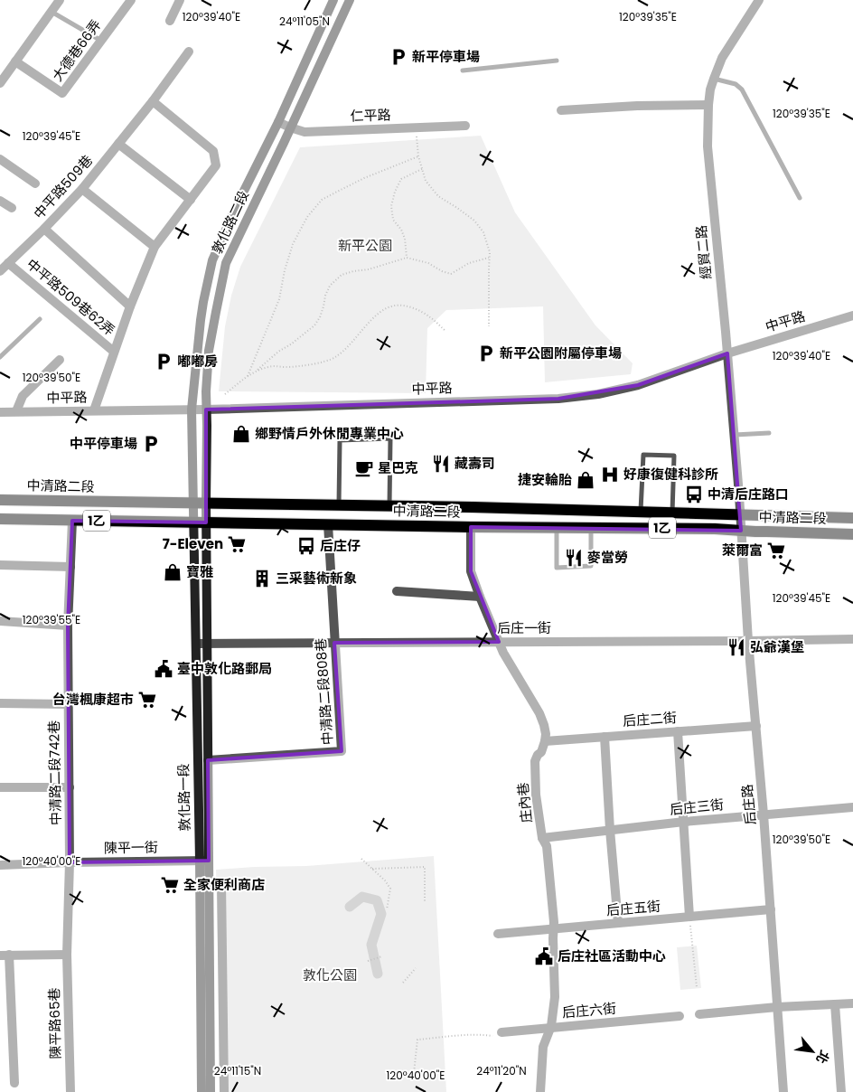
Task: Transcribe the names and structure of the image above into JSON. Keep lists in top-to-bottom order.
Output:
{
  "streets": {
    "main road": ["中清路二段", "1乙"],
    "street": [
      "大德巷66弄",
      "仁平路",
      "中平路509巷",
      "敦化路二段",
      "經貿二路",
      "中平路509巷62弄",
      "中平路",
      "后庄一街",
      "中清路二段808巷",
      "后庄二街",
      "中清路二段742巷",
      "敦化路一段",
      "庄內巷",
      "后庄路",
      "后庄三街",
      "陳平一街",
      "后庄五街",
      "后庄六街",
      "陳平路65巷"
    ]
  },
  "crossings": [
    ["仁平路", "敦化路二段"],
    ["中平路509巷", "中平路509巷62弄"],
    ["敦化路二段", "中平路"],
    ["敦化路二段", "中清路二段"],
    ["敦化路二段", "敦化路一段"],
    ["經貿二路", "中平路"],
    ["經貿二路", "中清路二段"],
    ["經貿二路", "后庄路"],
    ["中清路二段", "中清路二段808巷"],
    ["中清路二段", "中清路二段742巷"],
    ["中清路二段", "敦化路一段"],
    ["中清路二段", "后庄路"],
    ["后庄一街", "中清路二段808巷"],
    ["后庄一街", "敦化路一段"],
    ["后庄一街", "后庄路"],
    ["中清路二段808巷", "敦化路一段"],
    ["后庄二街", "庄內巷"],
    ["后庄二街", "后庄路"],
    ["中清路二段742巷", "陳平一街"],
    ["中清路二段742巷", "陳平路65巷"],
    ["敦化路一段", "陳平一街"],
    ["庄內巷", "后庄三街"],
    ["庄內巷", "后庄五街"],
    ["庄內巷", "后庄六街"],
    ["后庄路", "后庄三街"],
    ["后庄路", "后庄五街"],
    ["陳平一街", "陳平路65巷"]
  ],
  "parks": ["新平公園", "敦化公園"],
  "places": {
    "parking": [
      "新平停車場",
      "新平公園附屬停車場",
      "嘟嘟房",
      "中平停車場"
    ],
    "shop": ["鄉野情戶外休閒專業中心", "捷安輪胎", "寶雅"],
    "restaurant": ["藏壽司", "麥當勞", "弘爺漢堡"],
    "cafe": ["星巴克"],
    "hospital": ["好康復健科診所"],
    "bus stop": ["中清后庄路口", "后庄仔"],
    "supermarket": [
      "7-Eleven",
      "萊爾富",
      "台灣楓康超市",
      "全家便利商店"
    ],
    "building": ["三采藝術新象"],
    "public building": ["臺中敦化路郵局", "后庄社區活動中心"]
  },
  "north": "bottom right",
  "coordinates": [
    "120°39'40\"E",
    "120°39'35\"E",
    "24°11'05\"N",
    "120°39'45\"E",
    "120°39'50\"E",
    "120°39'55\"E",
    "120°40'00\"E",
    "24°11'15\"N",
    "24°11'20\"N"
  ]
}
